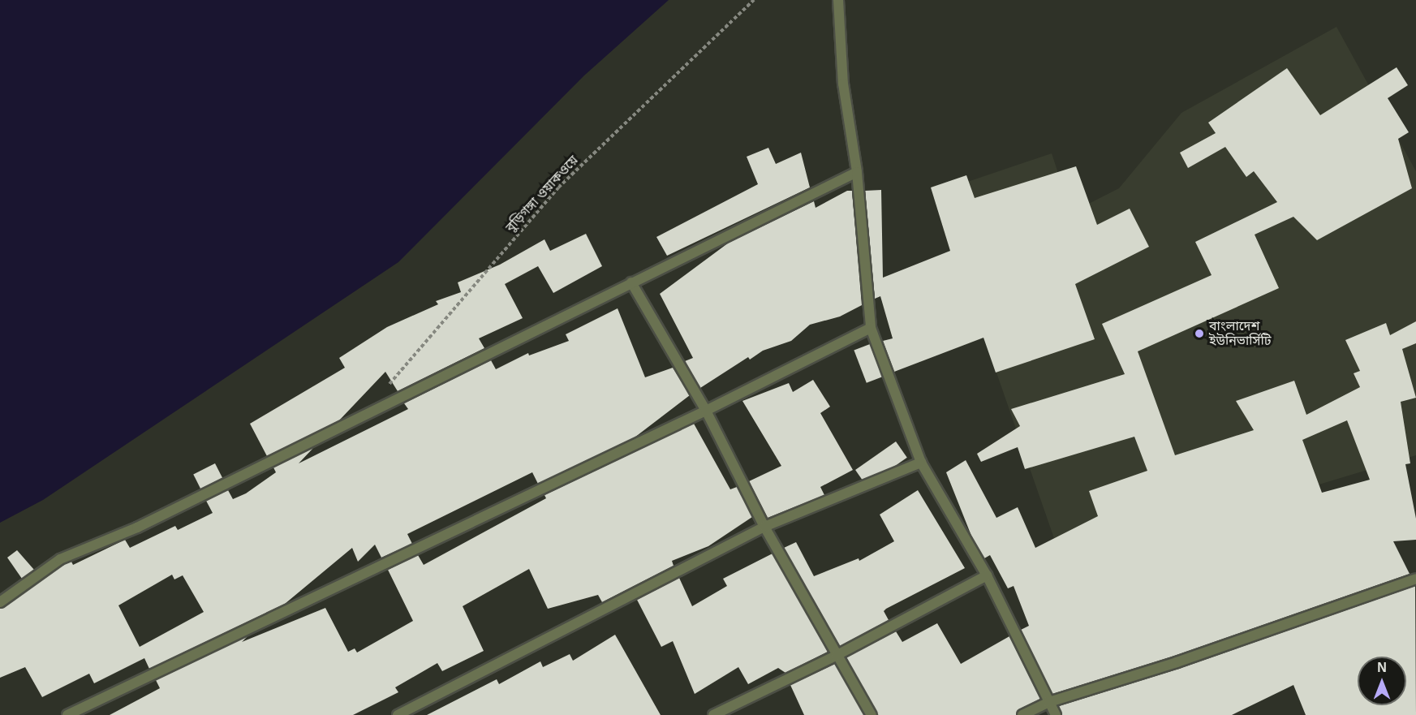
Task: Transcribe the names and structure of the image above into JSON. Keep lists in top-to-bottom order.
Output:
{
  "streets": {
    "path": ["বুড়িগঙ্গা ওয়াকওয়ে"]
  },
  "places": ["বাংলাদেশ ইউনিভার্সিটি"],
  "north": "top"
}
